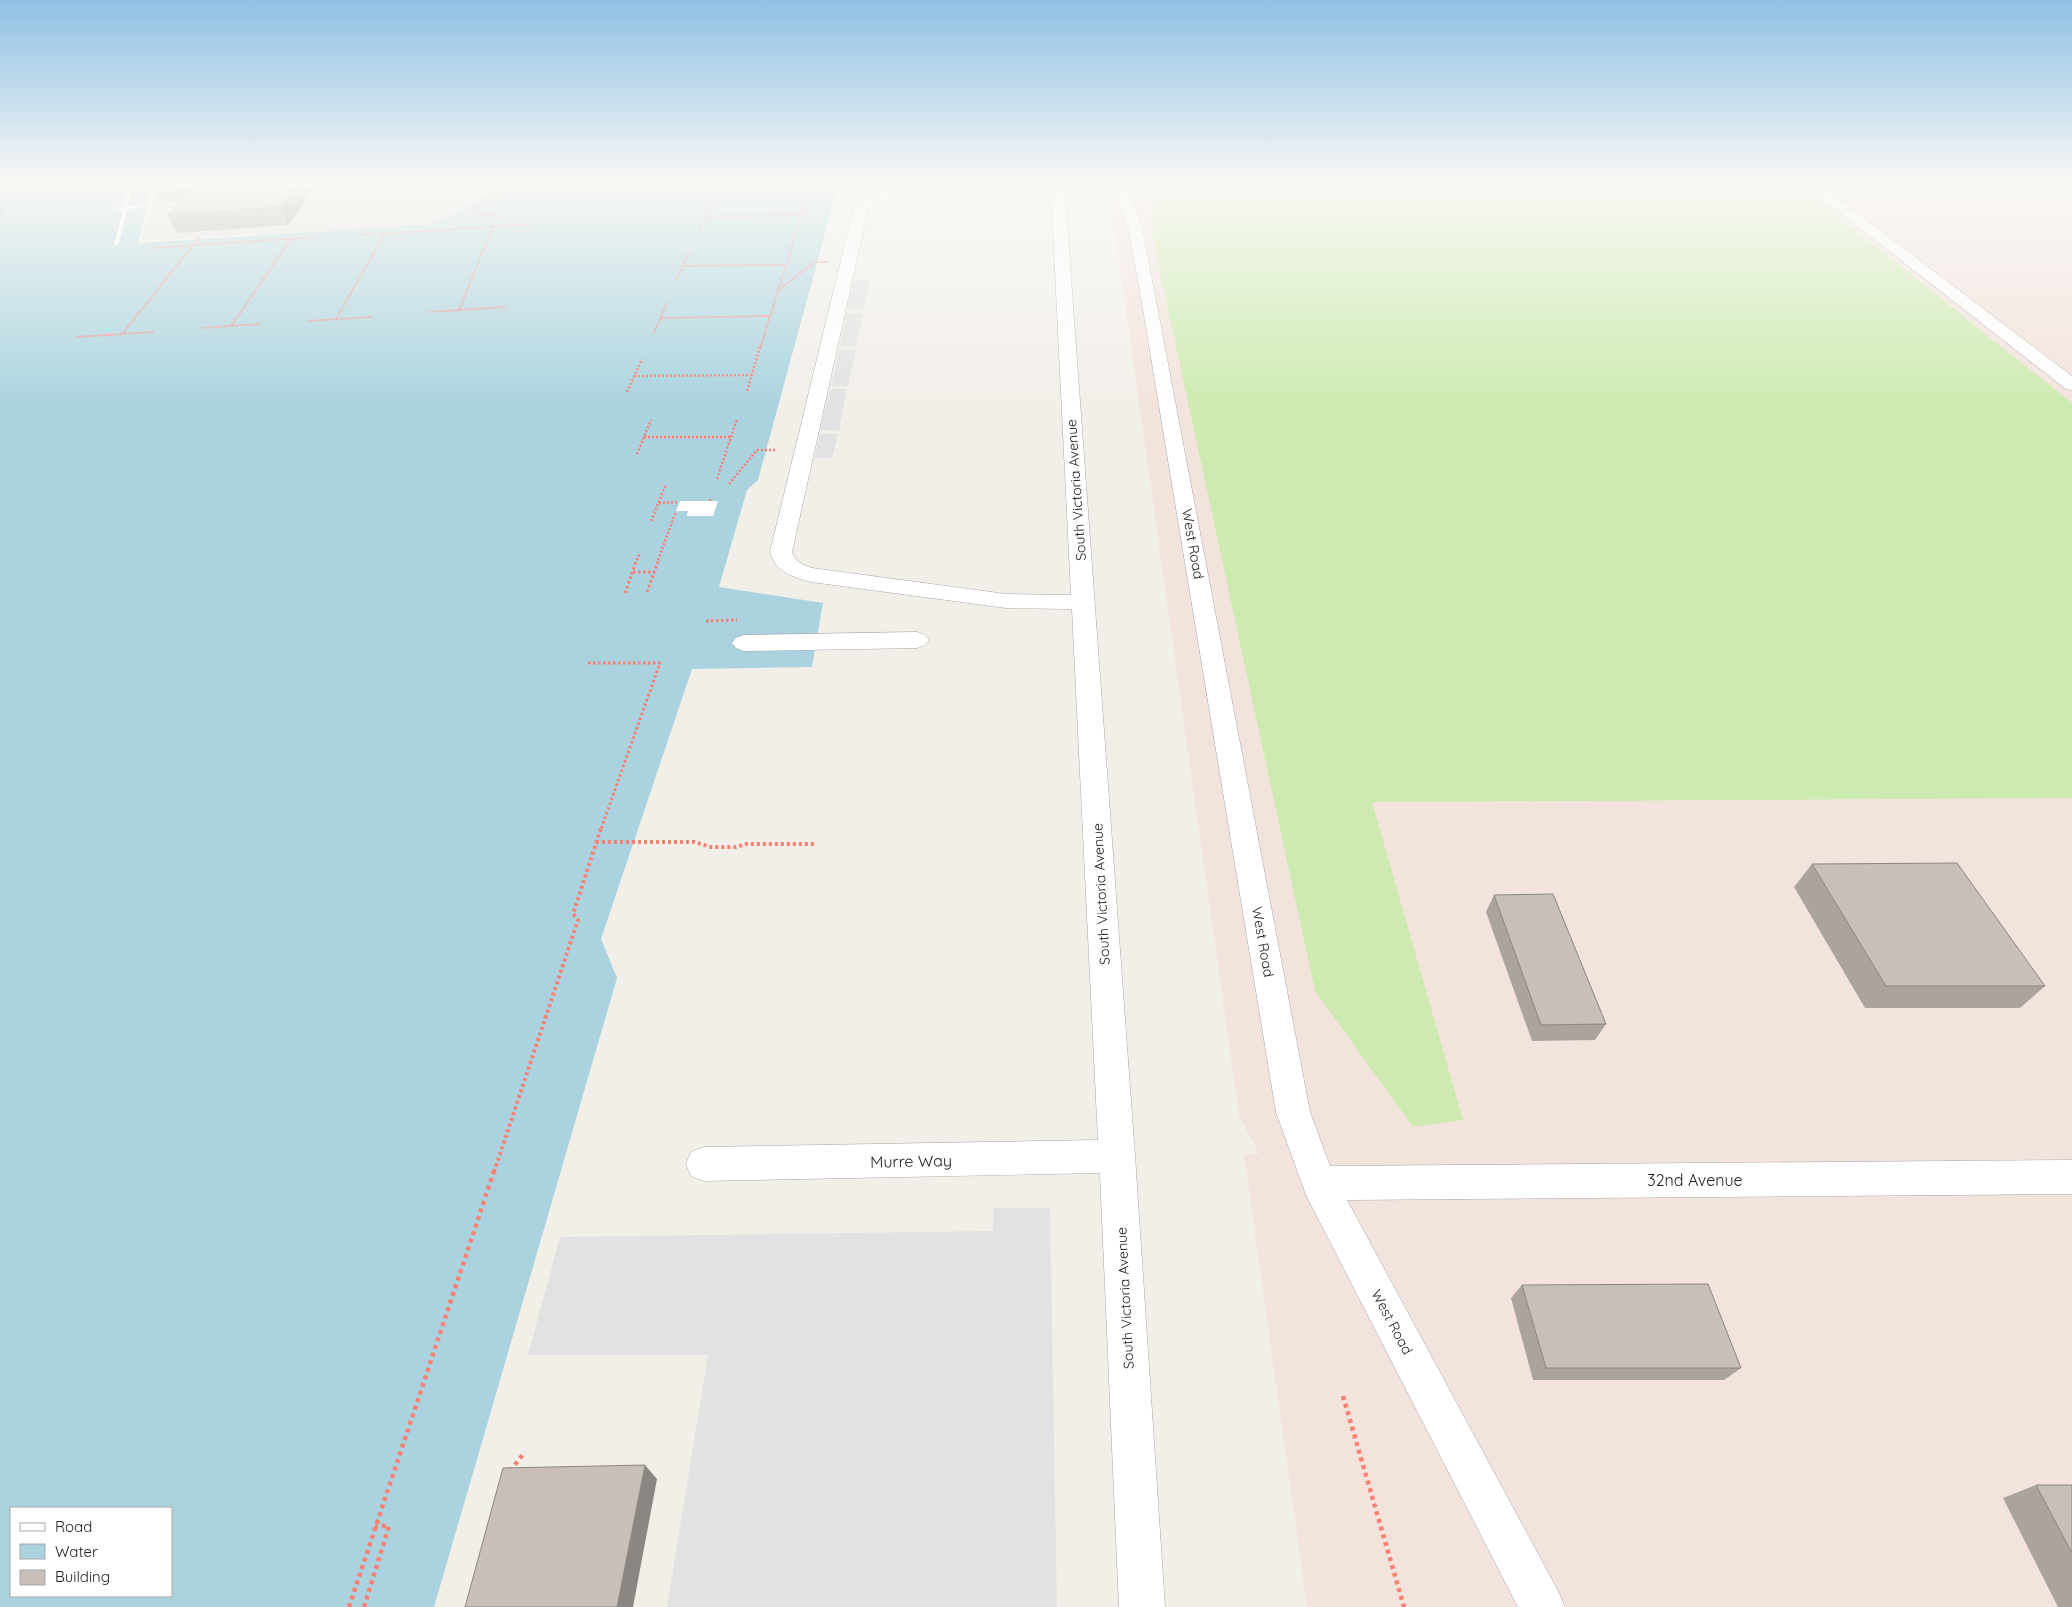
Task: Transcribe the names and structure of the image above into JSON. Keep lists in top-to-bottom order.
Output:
{
  "streets": {
    "street": [
      "South Victoria Avenue",
      "West Road",
      "Murre Way",
      "32nd Avenue"
    ]
  },
  "crossings": [
    ["South Victoria Avenue", "Murre Way"],
    ["West Road", "32nd Avenue"]
  ],
  "legend": ["Road", "Water", "Building"]
}
